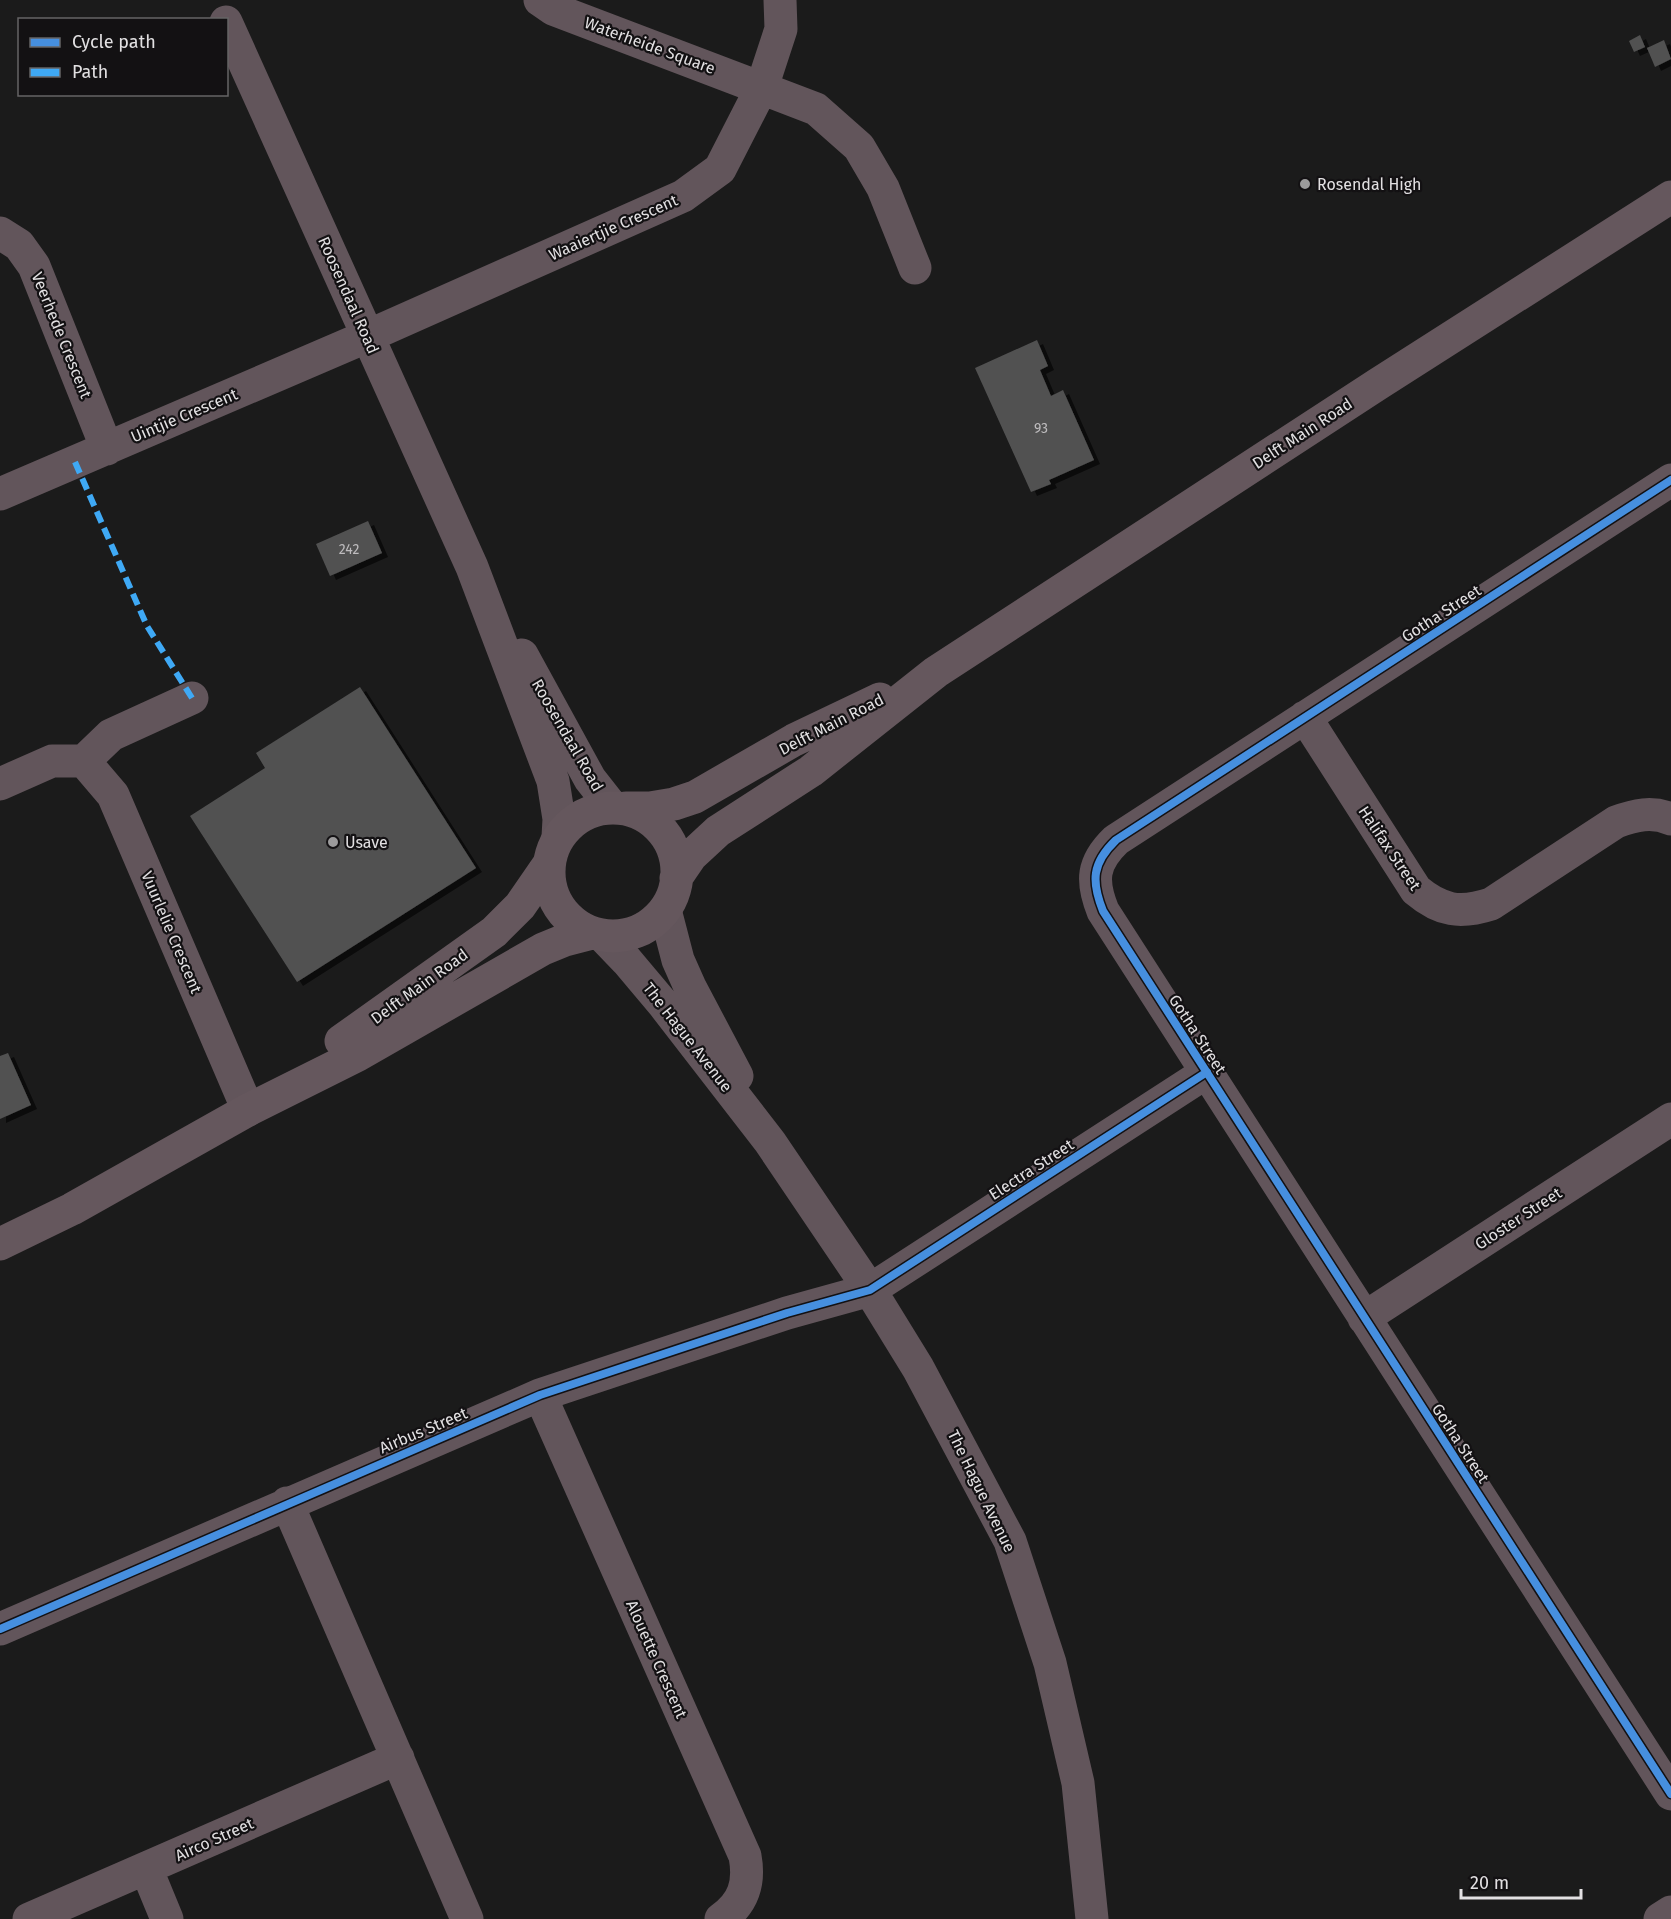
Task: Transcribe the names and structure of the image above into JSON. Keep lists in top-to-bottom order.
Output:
{
  "streets": {
    "street": [
      "Waterheide Square",
      "Waaiertjie Crescent",
      "Roosendaal Road",
      "Veerhede Crescent",
      "Uintjie Crescent",
      "Delft Main Road",
      "Gotha Street",
      "Halifax Street",
      "Vuurlelie Crescent",
      "The Hague Avenue",
      "Electra Street",
      "Gloster Street",
      "Airbus Street",
      "Alouette Crescent",
      "Airco Street"
    ]
  },
  "crossings": [
    ["Waterheide Square", "Waaiertjie Crescent"],
    ["Waaiertjie Crescent", "Roosendaal Road"],
    ["Waaiertjie Crescent", "Uintjie Crescent"],
    ["Roosendaal Road", "Uintjie Crescent"],
    ["Roosendaal Road", "Delft Main Road"],
    ["Roosendaal Road", "The Hague Avenue"],
    ["Veerhede Crescent", "Uintjie Crescent"],
    ["Delft Main Road", "Vuurlelie Crescent"],
    ["Delft Main Road", "The Hague Avenue"],
    ["Gotha Street", "Halifax Street"],
    ["Gotha Street", "Electra Street"],
    ["Gotha Street", "Gloster Street"],
    ["The Hague Avenue", "Electra Street"],
    ["The Hague Avenue", "Airbus Street"],
    ["Electra Street", "Airbus Street"],
    ["Airbus Street", "Alouette Crescent"]
  ],
  "places": ["Rosendal High", "Usave"],
  "house_numbers": ["93", "242"],
  "legend": ["Cycle path", "Path"],
  "scale_bar": "20 m"
}
